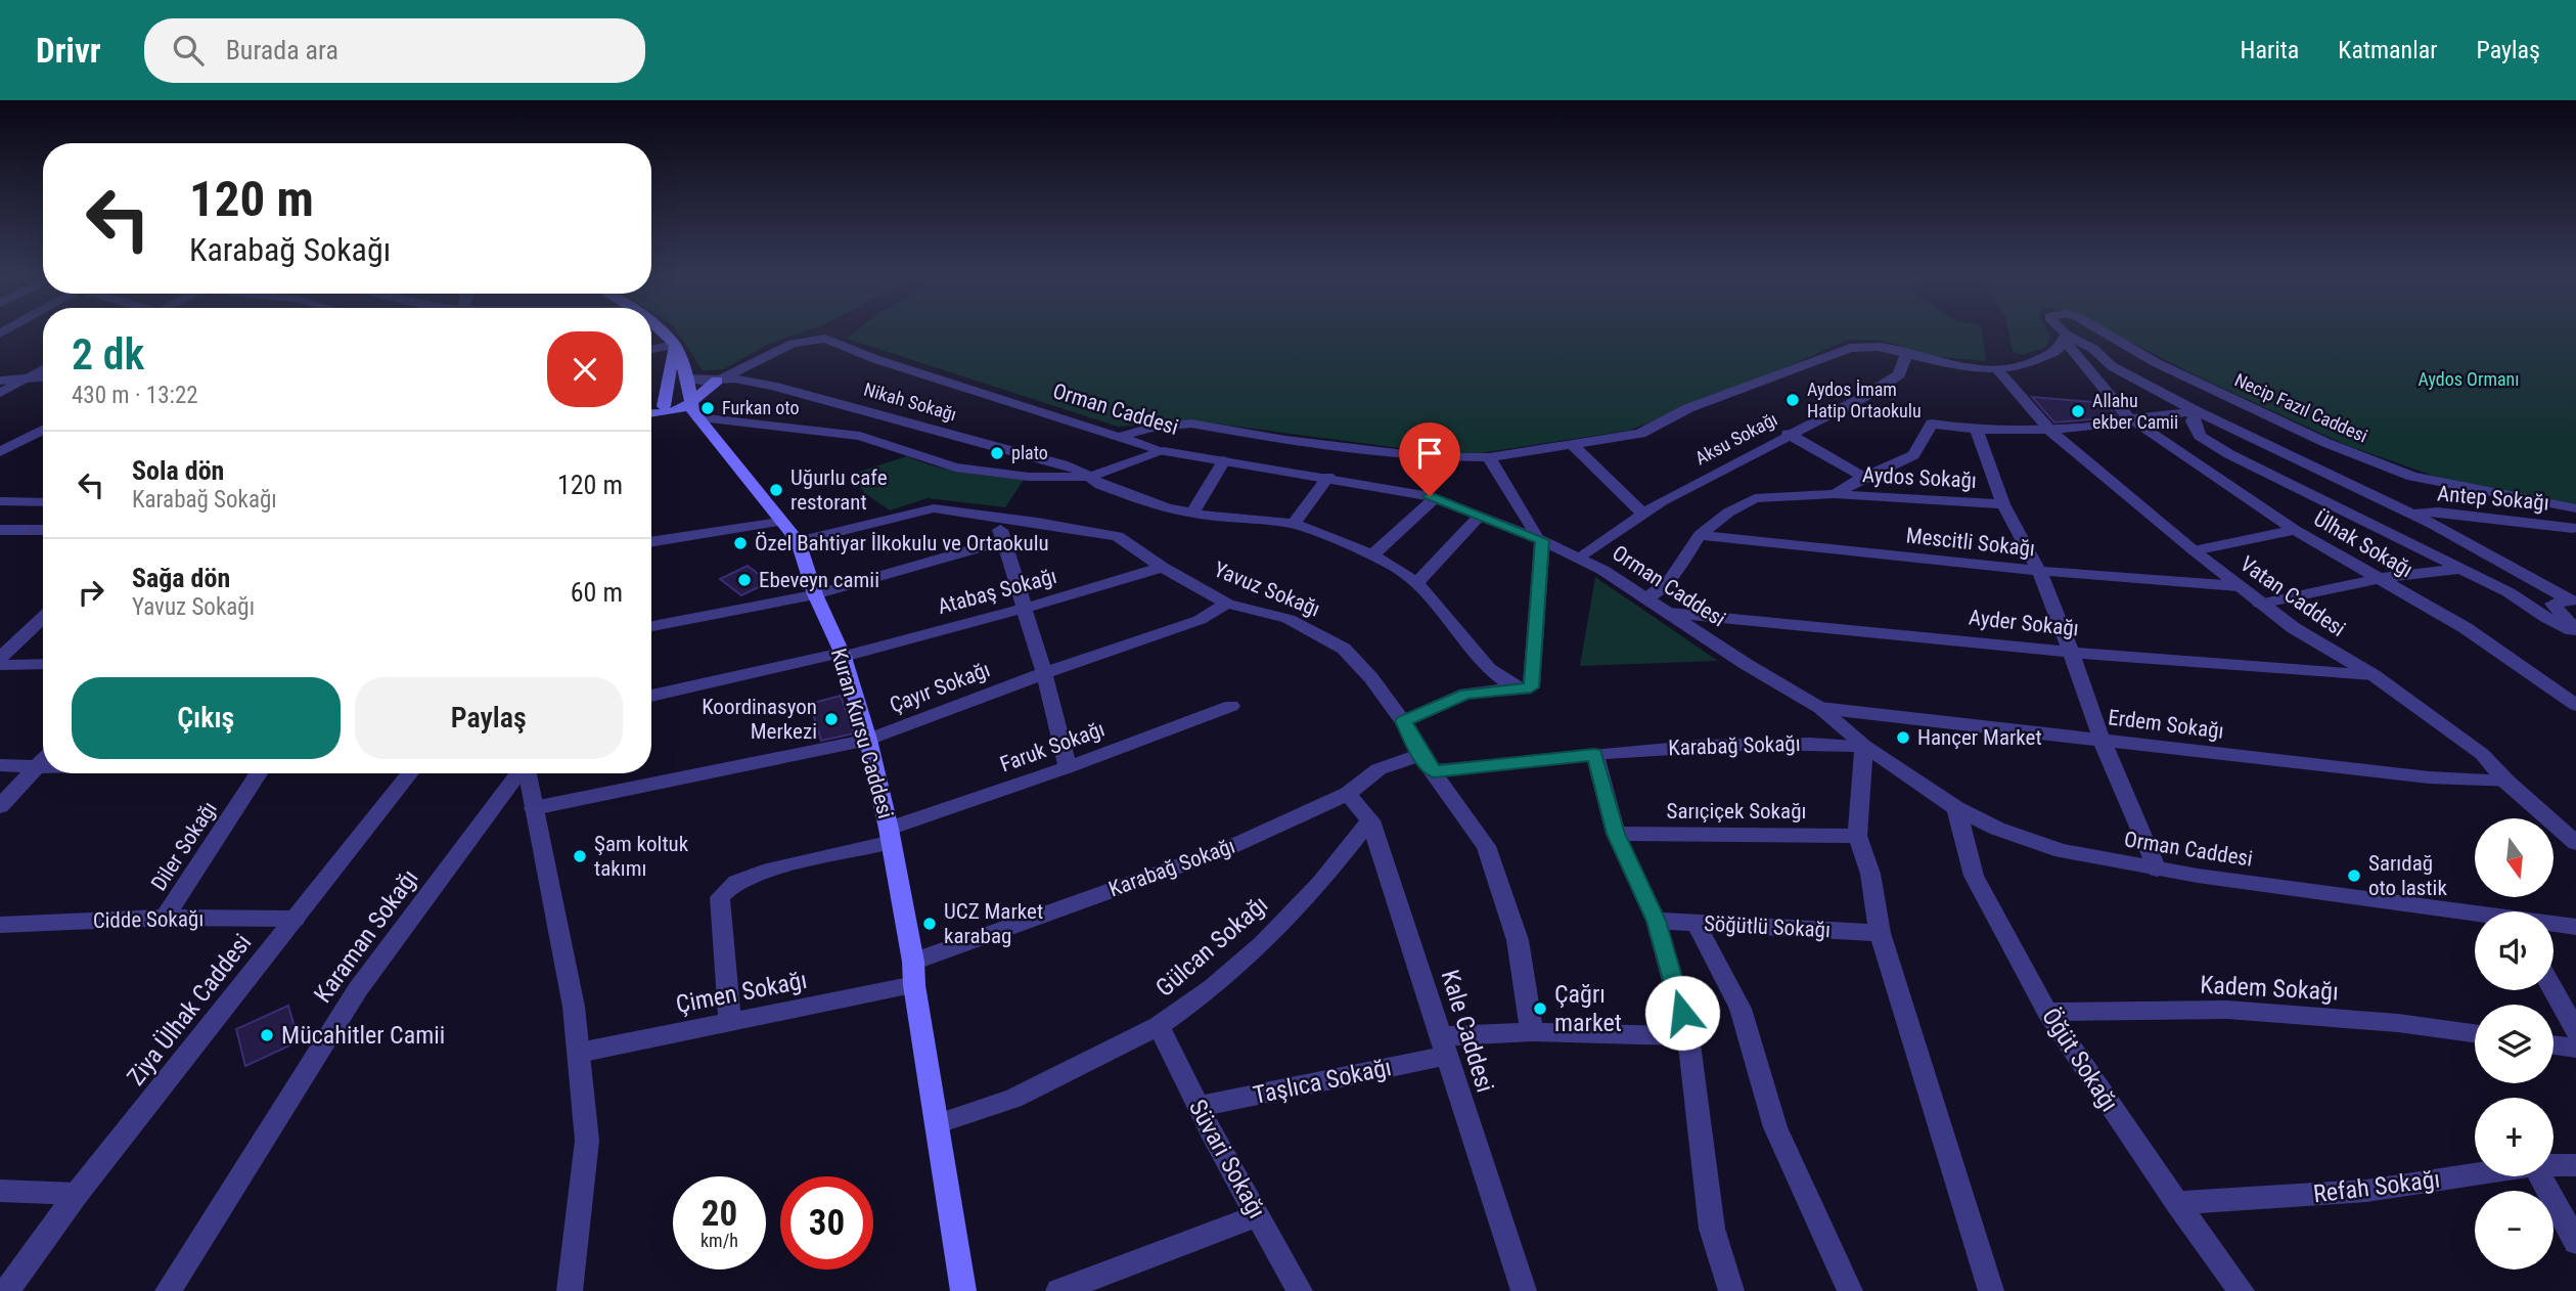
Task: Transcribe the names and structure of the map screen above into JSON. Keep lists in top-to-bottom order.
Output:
{
  "streets": {
    "main road": ["Kuran Kursu Caddesi"],
    "street": [
      "Nikah Sokağı",
      "Necip Fazıl Caddesi",
      "Orman Caddesi",
      "Aksu Sokağı",
      "Aydos Sokağı",
      "Antep Sokağı",
      "Mescitli Sokağı",
      "Ülhak Sokağı",
      "Yavuz Sokağı",
      "Atabaş Sokağı",
      "Vatan Caddesi",
      "Ayder Sokağı",
      "Çayır Sokağı",
      "Erdem Sokağı",
      "Karabağ Sokağı",
      "Faruk Sokağı",
      "Sarıçiçek Sokağı",
      "Diler Sokağı",
      "Cidde Sokağı",
      "Söğütlü Sokağı",
      "Karaman Sokağı",
      "Gülcan Sokağı",
      "Kadem Sokağı",
      "Çimen Sokağı",
      "Ziya Ülhak Caddesi",
      "Kale Caddesi",
      "Öğüt Sokağı",
      "Taşlıca Sokağı",
      "Süvari Sokağı",
      "Refah Sokağı"
    ]
  },
  "crossings": [
    ["Nikah Sokağı", "Orman Caddesi"],
    ["Necip Fazıl Caddesi", "Ülhak Sokağı"],
    ["Orman Caddesi", "Aksu Sokağı"],
    ["Orman Caddesi", "Aydos Sokağı"],
    ["Orman Caddesi", "Ayder Sokağı"],
    ["Orman Caddesi", "Erdem Sokağı"],
    ["Orman Caddesi", "Karabağ Sokağı"],
    ["Orman Caddesi", "Öğüt Sokağı"],
    ["Aydos Sokağı", "Mescitli Sokağı"],
    ["Aydos Sokağı", "Ülhak Sokağı"],
    ["Aydos Sokağı", "Vatan Caddesi"],
    ["Mescitli Sokağı", "Vatan Caddesi"],
    ["Yavuz Sokağı", "Atabaş Sokağı"],
    ["Yavuz Sokağı", "Çayır Sokağı"],
    ["Yavuz Sokağı", "Kuran Kursu Caddesi"],
    ["Yavuz Sokağı", "Karabağ Sokağı"],
    ["Yavuz Sokağı", "Taşlıca Sokağı"],
    ["Atabaş Sokağı", "Kuran Kursu Caddesi"],
    ["Vatan Caddesi", "Ayder Sokağı"],
    ["Vatan Caddesi", "Erdem Sokağı"],
    ["Çayır Sokağı", "Kuran Kursu Caddesi"],
    ["Kuran Kursu Caddesi", "Karabağ Sokağı"],
    ["Kuran Kursu Caddesi", "Faruk Sokağı"],
    ["Kuran Kursu Caddesi", "Gülcan Sokağı"],
    ["Kuran Kursu Caddesi", "Çimen Sokağı"],
    ["Karabağ Sokağı", "Çimen Sokağı"],
    ["Karabağ Sokağı", "Kale Caddesi"],
    ["Faruk Sokağı", "Çimen Sokağı"],
    ["Diler Sokağı", "Cidde Sokağı"],
    ["Cidde Sokağı", "Ziya Ülhak Caddesi"],
    ["Gülcan Sokağı", "Kale Caddesi"],
    ["Gülcan Sokağı", "Süvari Sokağı"],
    ["Kadem Sokağı", "Öğüt Sokağı"],
    ["Kale Caddesi", "Taşlıca Sokağı"],
    ["Öğüt Sokağı", "Refah Sokağı"],
    ["Taşlıca Sokağı", "Süvari Sokağı"]
  ],
  "parks": ["Aydos Ormanı"],
  "places": [
    "Aydos İmam Hatip Ortaokulu",
    "Furkan oto",
    "Allahu ekber Camii",
    "plato",
    "Uğurlu cafe restorant",
    "Özel Bahtiyar İlkokulu ve Ortaokulu",
    "Ebeveyn camii",
    "Koordinasyon Merkezi",
    "Hançer Market",
    "Şam koltuk takımı",
    "Sarıdağ oto lastik",
    "UCZ Market karabag",
    "Çağrı market",
    "Mücahitler Camii"
  ],
  "north": "bottom",
  "page": {
    "header": "Drivr",
    "search": "Burada ara",
    "nav": ["Harita", "Katmanlar", "Paylaş"],
    "turn": ["120 m", "Karabağ Sokağı"],
    "heading": ["2 dk", "430 m · 13:22"],
    "list": [
      {
        "name": "Sola dön",
        "note": "Karabağ Sokağı",
        "value": "120 m"
      },
      {
        "name": "Sağa dön",
        "note": "Yavuz Sokağı",
        "value": "60 m"
      }
    ],
    "buttons": ["Çıkış", "Paylaş"],
    "map_buttons": ["+", "−"],
    "speed": "20 km/h",
    "limit": "30"
  }
}
